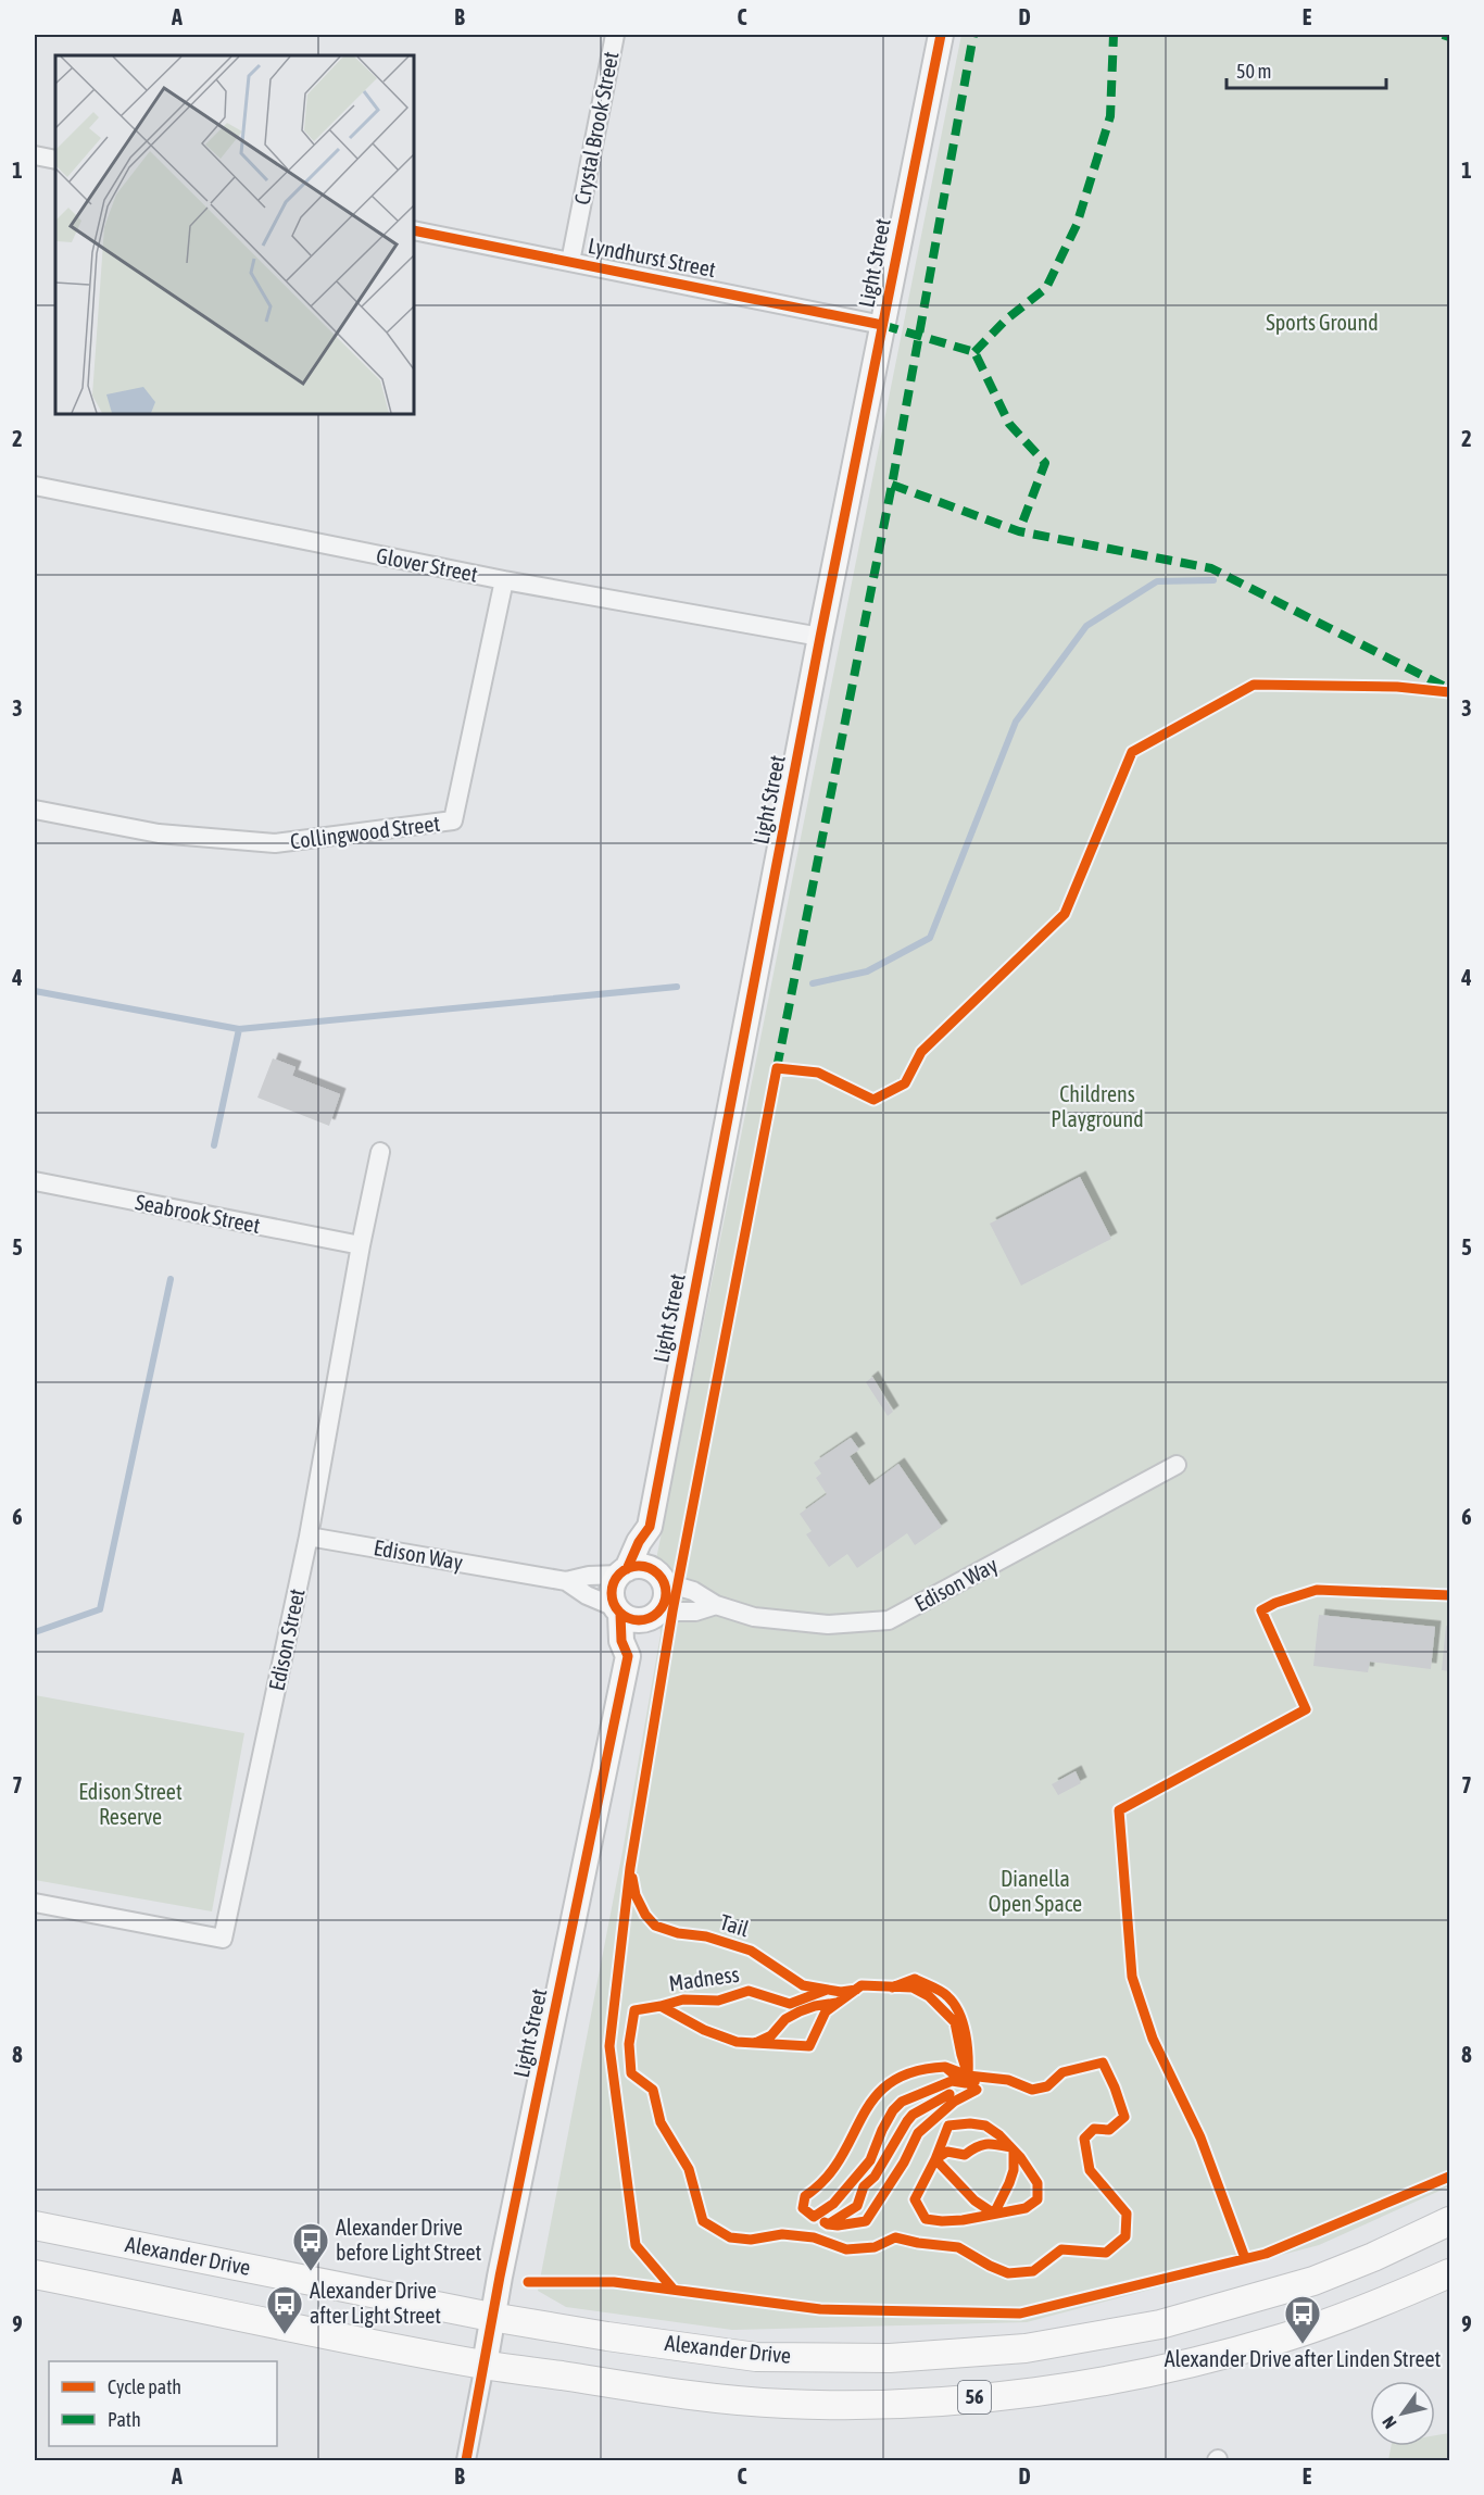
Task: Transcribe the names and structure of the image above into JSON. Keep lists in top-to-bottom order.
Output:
{
  "streets": {
    "main road": ["Alexander Drive", "56"],
    "street": [
      "Crystal Brook Street",
      "Lyndhurst Street",
      "Light Street",
      "Glover Street",
      "Collingwood Street",
      "Seabrook Street",
      "Edison Way",
      "Edison Street"
    ],
    "cycle path": ["Tail", "Madness"]
  },
  "crossings": [
    ["Crystal Brook Street", "Lyndhurst Street"],
    ["Lyndhurst Street", "Light Street"],
    ["Light Street", "Glover Street"],
    ["Light Street", "Edison Way"],
    ["Light Street", "Alexander Drive"],
    ["Light Street", "56"],
    ["Glover Street", "Collingwood Street"],
    ["Seabrook Street", "Edison Street"],
    ["Edison Way", "Edison Street"]
  ],
  "parks": [
    "Sports Ground",
    "Childrens Playground",
    "Edison Street Reserve",
    "Dianella Open Space"
  ],
  "places": {
    "bus stop": ["Alexander Drive before Light Street", "Alexander Drive after Light Street", "Alexander Drive after Linden Street"]
  },
  "legend": ["Cycle path", "Path"],
  "scale_bar": "50 m",
  "north": "bottom left",
  "grid": {
    "columns": [
      "A",
      "B",
      "C",
      "D",
      "E"
    ],
    "rows": [
      "1",
      "2",
      "3",
      "4",
      "5",
      "6",
      "7",
      "8",
      "9"
    ]
  }
}
